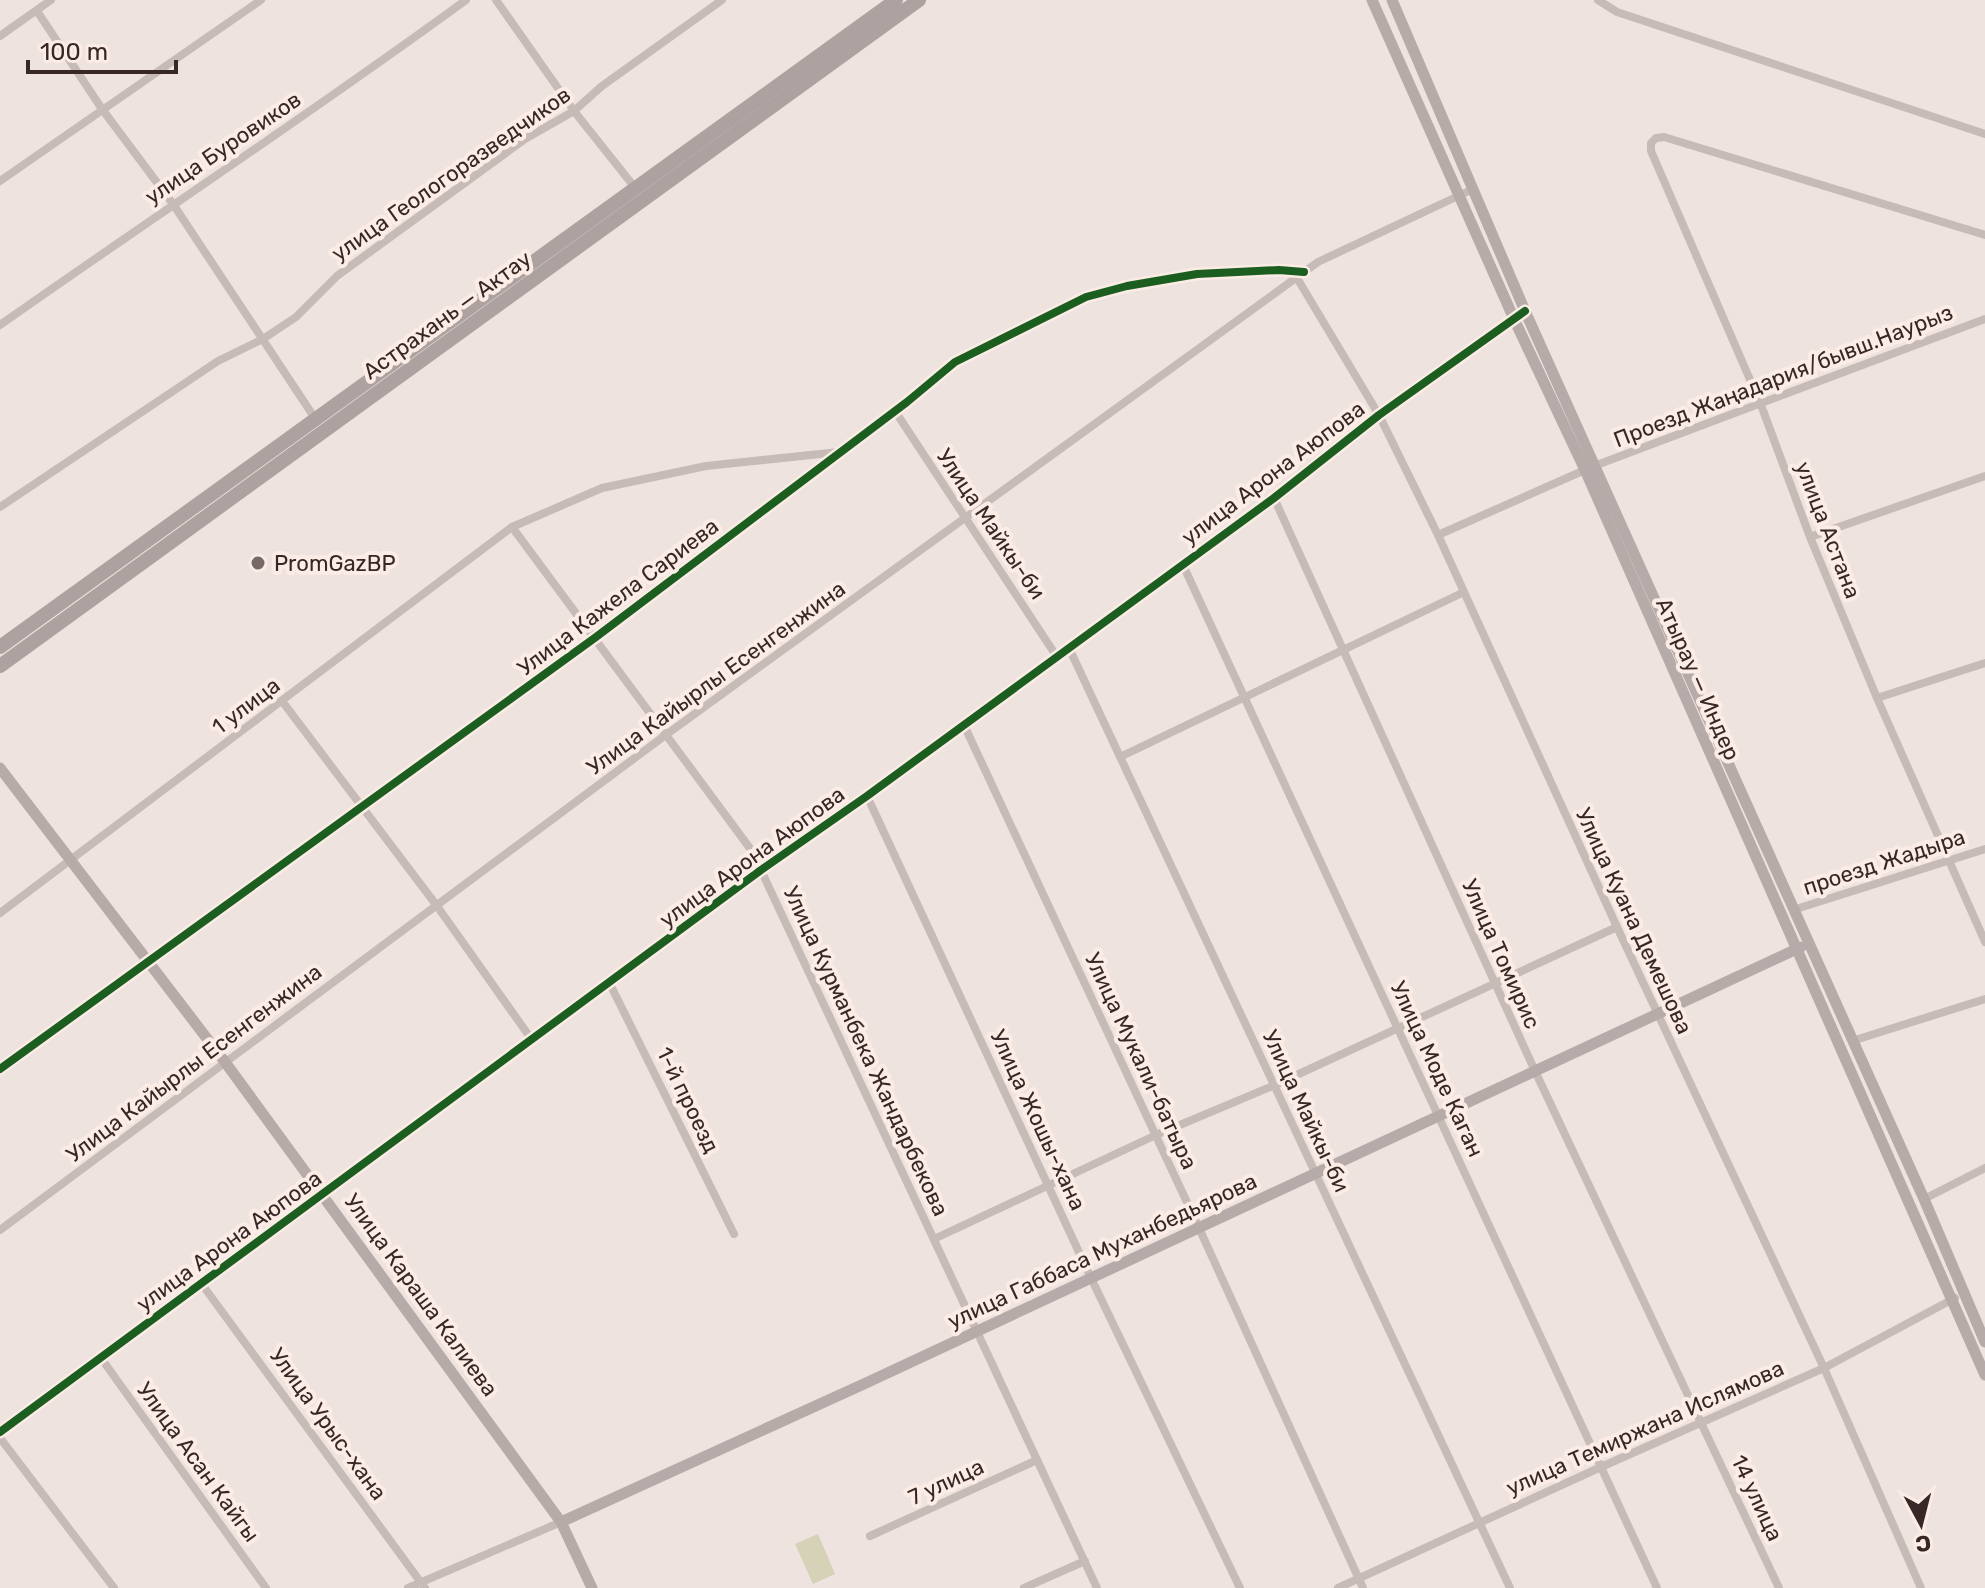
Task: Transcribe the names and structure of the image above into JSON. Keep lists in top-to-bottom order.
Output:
{
  "streets": {
    "highway": ["Астрахань — Актау"],
    "main road": ["Атырау — Индер", "улица Габбаса Муханбедьярова", "Улица Караша Калиева"],
    "street": [
      "улица Буровиков",
      "улица Геологоразведчиков",
      "Проезд Жаңадария/бывш.Наурыз",
      "улица Арона Аюпова",
      "Улица Майкы-би",
      "улица Астана",
      "Улица Кажела Сариева",
      "Улица Кайырлы Есенгенжина",
      "1 улица",
      "проезд Жадыра",
      "Улица Куана Демешова",
      "Улица Томирис",
      "Улица Курманбека Жандарбекова",
      "Улица Мукали-батыра",
      "Улица Моде Каган",
      "1-й проезд",
      "Улица Жошы-хана",
      "Улица Урыс-хана",
      "улица Темиржана Ислямова",
      "Улица Асан Кайгы",
      "7 улица",
      "14 улица"
    ]
  },
  "crossings": [
    ["Проезд Жаңадария/бывш.Наурыз", "улица Астана"],
    ["Проезд Жаңадария/бывш.Наурыз", "Атырау — Индер"],
    ["Проезд Жаңадария/бывш.Наурыз", "Улица Куана Демешова"],
    ["улица Арона Аюпова", "Улица Майкы-би"],
    ["улица Арона Аюпова", "Атырау — Индер"],
    ["улица Арона Аюпова", "Улица Куана Демешова"],
    ["улица Арона Аюпова", "Улица Томирис"],
    ["улица Арона Аюпова", "Улица Курманбека Жандарбекова"],
    ["улица Арона Аюпова", "Улица Мукали-батыра"],
    ["улица Арона Аюпова", "Улица Моде Каган"],
    ["улица Арона Аюпова", "1-й проезд"],
    ["улица Арона Аюпова", "Улица Жошы-хана"],
    ["улица Арона Аюпова", "Улица Караша Калиева"],
    ["улица Арона Аюпова", "Улица Урыс-хана"],
    ["улица Арона Аюпова", "Улица Асан Кайгы"],
    ["Улица Майкы-би", "Улица Кажела Сариева"],
    ["Улица Майкы-би", "Улица Кайырлы Есенгенжина"],
    ["Улица Майкы-би", "улица Габбаса Муханбедьярова"],
    ["Улица Майкы-би", "улица Темиржана Ислямова"],
    ["улица Астана", "проезд Жадыра"],
    ["Улица Кажела Сариева", "Улица Кайырлы Есенгенжина"],
    ["Улица Кажела Сариева", "1 улица"],
    ["Улица Кажела Сариева", "Улица Куана Демешова"],
    ["Улица Кажела Сариева", "Улица Курманбека Жандарбекова"],
    ["Улица Кажела Сариева", "Улица Караша Калиева"],
    ["Улица Кайырлы Есенгенжина", "Атырау — Индер"],
    ["Улица Кайырлы Есенгенжина", "Улица Куана Демешова"],
    ["Улица Кайырлы Есенгенжина", "Улица Курманбека Жандарбекова"],
    ["Улица Кайырлы Есенгенжина", "Улица Караша Калиева"],
    ["Атырау — Индер", "проезд Жадыра"],
    ["Атырау — Индер", "улица Габбаса Муханбедьярова"],
    ["Атырау — Индер", "улица Темиржана Ислямова"],
    ["1 улица", "Улица Курманбека Жандарбекова"],
    ["1 улица", "Улица Караша Калиева"],
    ["Улица Куана Демешова", "улица Габбаса Муханбедьярова"],
    ["Улица Куана Демешова", "улица Темиржана Ислямова"],
    ["Улица Томирис", "улица Габбаса Муханбедьярова"],
    ["Улица Томирис", "улица Темиржана Ислямова"],
    ["Улица Томирис", "14 улица"],
    ["Улица Курманбека Жандарбекова", "улица Габбаса Муханбедьярова"],
    ["Улица Курманбека Жандарбекова", "7 улица"],
    ["Улица Мукали-батыра", "улица Габбаса Муханбедьярова"],
    ["Улица Мукали-батыра", "улица Темиржана Ислямова"],
    ["Улица Моде Каган", "улица Габбаса Муханбедьярова"],
    ["Улица Моде Каган", "улица Темиржана Ислямова"],
    ["Улица Жошы-хана", "улица Габбаса Муханбедьярова"],
    ["улица Габбаса Муханбедьярова", "Улица Караша Калиева"],
    ["улица Габбаса Муханбедьярова", "Улица Урыс-хана"],
    ["улица Темиржана Ислямова", "14 улица"]
  ],
  "places": ["PromGazBP"],
  "scale_bar": "100 m",
  "north": "bottom"
}
